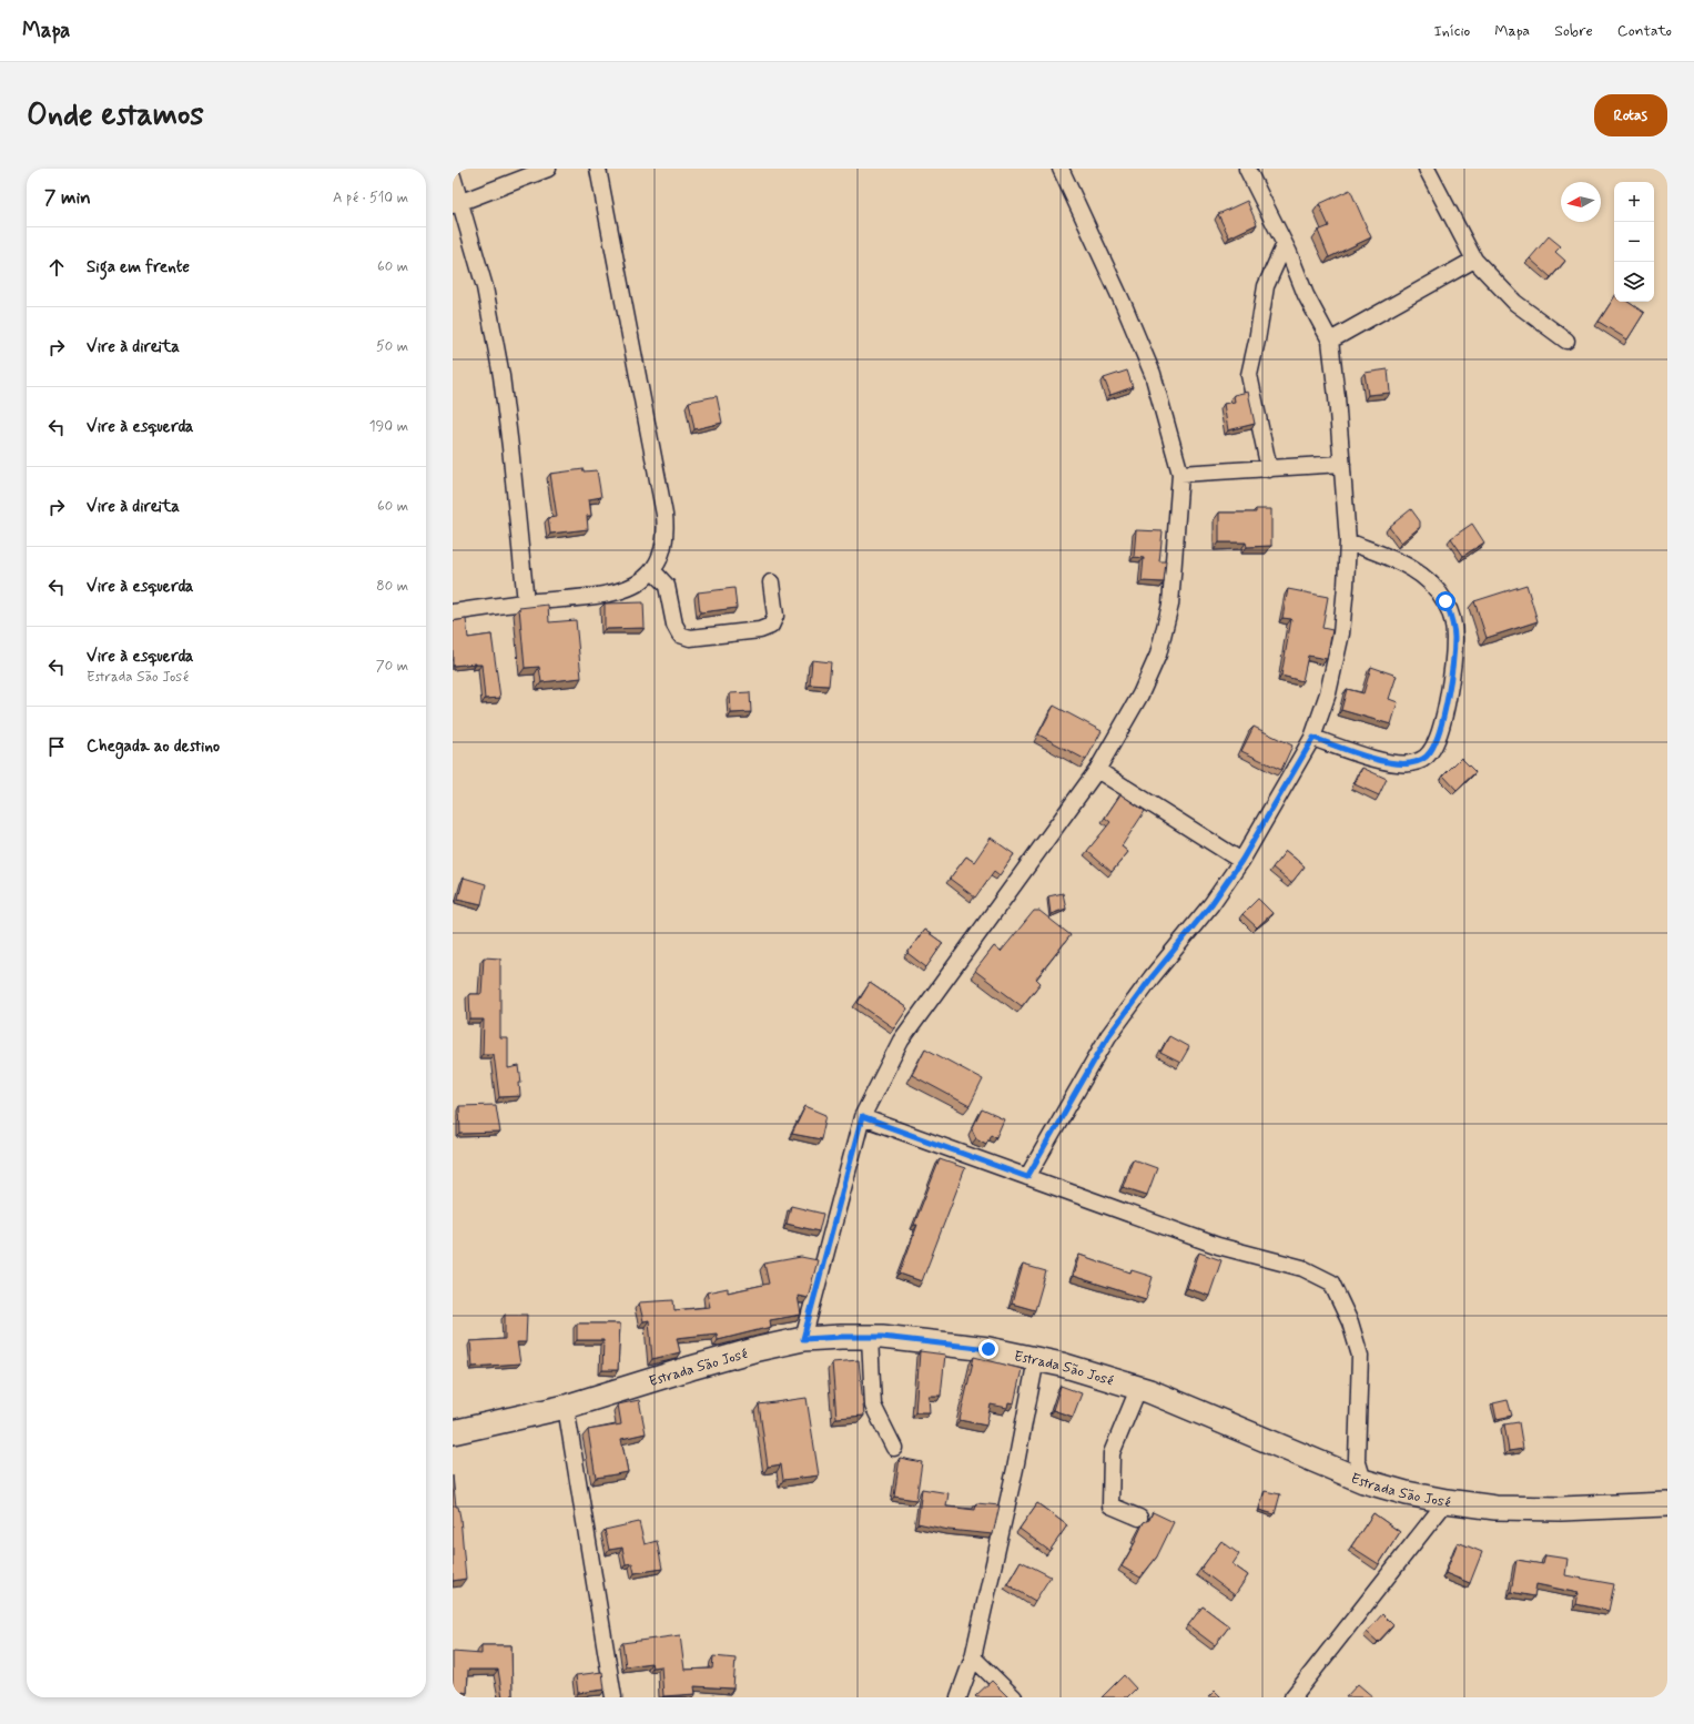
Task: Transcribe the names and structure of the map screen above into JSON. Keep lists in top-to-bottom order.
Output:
{
  "streets": {
    "street": ["Estrada São José"]
  },
  "north": "left",
  "page": {
    "header": "Mapa",
    "nav": [
      "Início",
      "Mapa",
      "Sobre",
      "Contato"
    ],
    "buttons": "Rotas",
    "title": "Onde estamos",
    "heading": ["7 min", "A pé · 510 m"],
    "map_buttons": ["+", "−"],
    "list": [
      ["Siga em frente", "60 m"],
      ["Vire à direita", "50 m"],
      ["Vire à esquerda", "190 m"],
      ["Vire à direita", "60 m"],
      ["Vire à esquerda", "80 m"],
      ["Vire à esquerda", "Estrada São José", "70 m"],
      "Chegada ao destino"
    ]
  }
}
